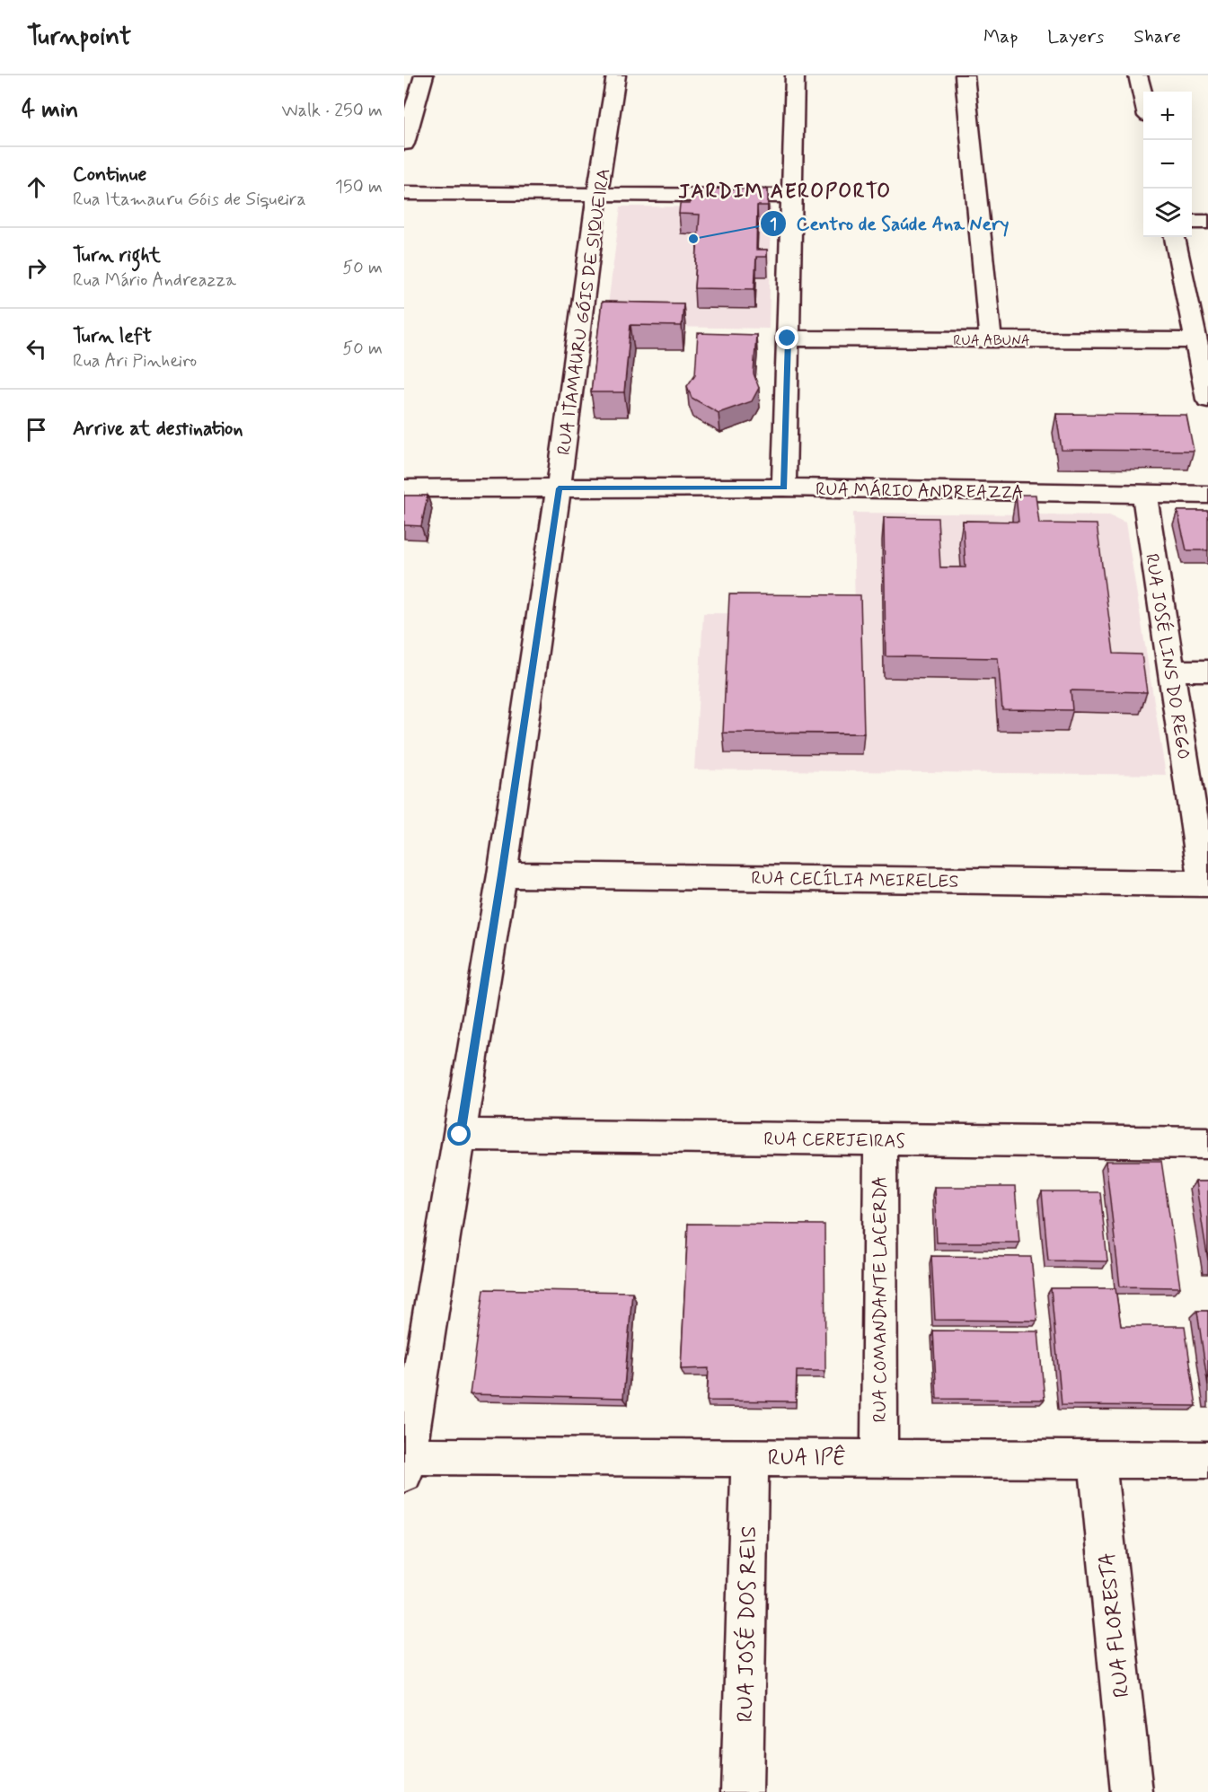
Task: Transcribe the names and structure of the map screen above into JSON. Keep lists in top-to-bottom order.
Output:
{
  "streets": {
    "street": [
      "RUA ITAMAURU GÓIS DE SIQUEIRA",
      "RUA ABUNA",
      "RUA MÁRIO ANDREAZZA",
      "RUA JOSÉ LINS DO REGO",
      "RUA CECÍLIA MEIRELES",
      "RUA CEREJEIRAS",
      "RUA COMANDANTE LACERDA",
      "RUA IPÊ",
      "RUA JOSÉ DOS REIS",
      "RUA FLORESTA"
    ]
  },
  "crossings": [
    ["RUA ITAMAURU GÓIS DE SIQUEIRA", "RUA MÁRIO ANDREAZZA"],
    ["RUA ITAMAURU GÓIS DE SIQUEIRA", "RUA CECÍLIA MEIRELES"],
    ["RUA ITAMAURU GÓIS DE SIQUEIRA", "RUA CEREJEIRAS"],
    ["RUA ITAMAURU GÓIS DE SIQUEIRA", "RUA IPÊ"],
    ["RUA MÁRIO ANDREAZZA", "RUA JOSÉ LINS DO REGO"],
    ["RUA JOSÉ LINS DO REGO", "RUA CECÍLIA MEIRELES"],
    ["RUA CEREJEIRAS", "RUA COMANDANTE LACERDA"],
    ["RUA COMANDANTE LACERDA", "RUA IPÊ"],
    ["RUA IPÊ", "RUA JOSÉ DOS REIS"],
    ["RUA IPÊ", "RUA FLORESTA"]
  ],
  "districts": ["JARDIM AEROPORTO"],
  "places": ["Centro de Saúde Ana Nery"],
  "page": {
    "header": "Turnpoint",
    "nav": ["Map", "Layers", "Share"],
    "heading": ["4 min", "Walk · 250 m"],
    "map_buttons": ["+", "−"],
    "list": [
      ["Continue", "Rua Itamauru Góis de Siqueira", "150 m"],
      ["Turn right", "Rua Mário Andreazza", "50 m"],
      ["Turn left", "Rua Ari Pinheiro", "50 m"],
      "Arrive at destination"
    ]
  }
}
